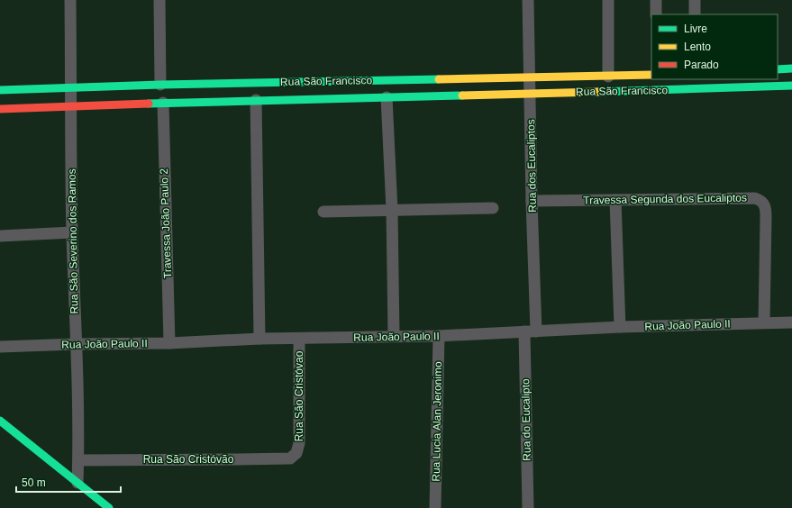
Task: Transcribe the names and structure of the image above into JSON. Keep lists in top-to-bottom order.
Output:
{
  "streets": {
    "street": [
      "Rua São Francisco",
      "Rua dos Eucaliptos",
      "Travessa Segunda dos Eucaliptos",
      "Travessa João Paulo 2",
      "Rua São Severino dos Ramos",
      "Rua João Paulo II",
      "Rua São Cristóvao",
      "Rua do Eucalipto",
      "Rua Lucia Alan Jeronimo",
      "Rua São Cristóvão"
    ]
  },
  "crossings": [
    ["Rua São Francisco", "Rua dos Eucaliptos"],
    ["Rua São Francisco", "Travessa João Paulo 2"],
    ["Rua São Francisco", "Rua São Severino dos Ramos"],
    ["Rua dos Eucaliptos", "Travessa Segunda dos Eucaliptos"],
    ["Rua dos Eucaliptos", "Rua João Paulo II"],
    ["Rua dos Eucaliptos", "Rua do Eucalipto"],
    ["Travessa Segunda dos Eucaliptos", "Rua João Paulo II"],
    ["Travessa João Paulo 2", "Rua João Paulo II"],
    ["Rua São Severino dos Ramos", "Rua João Paulo II"],
    ["Rua São Severino dos Ramos", "Rua São Cristóvão"],
    ["Rua João Paulo II", "Rua São Cristóvao"],
    ["Rua João Paulo II", "Rua do Eucalipto"],
    ["Rua João Paulo II", "Rua Lucia Alan Jeronimo"],
    ["Rua São Cristóvao", "Rua São Cristóvão"]
  ],
  "legend": ["Livre", "Lento", "Parado"],
  "scale_bar": "50 m"
}
